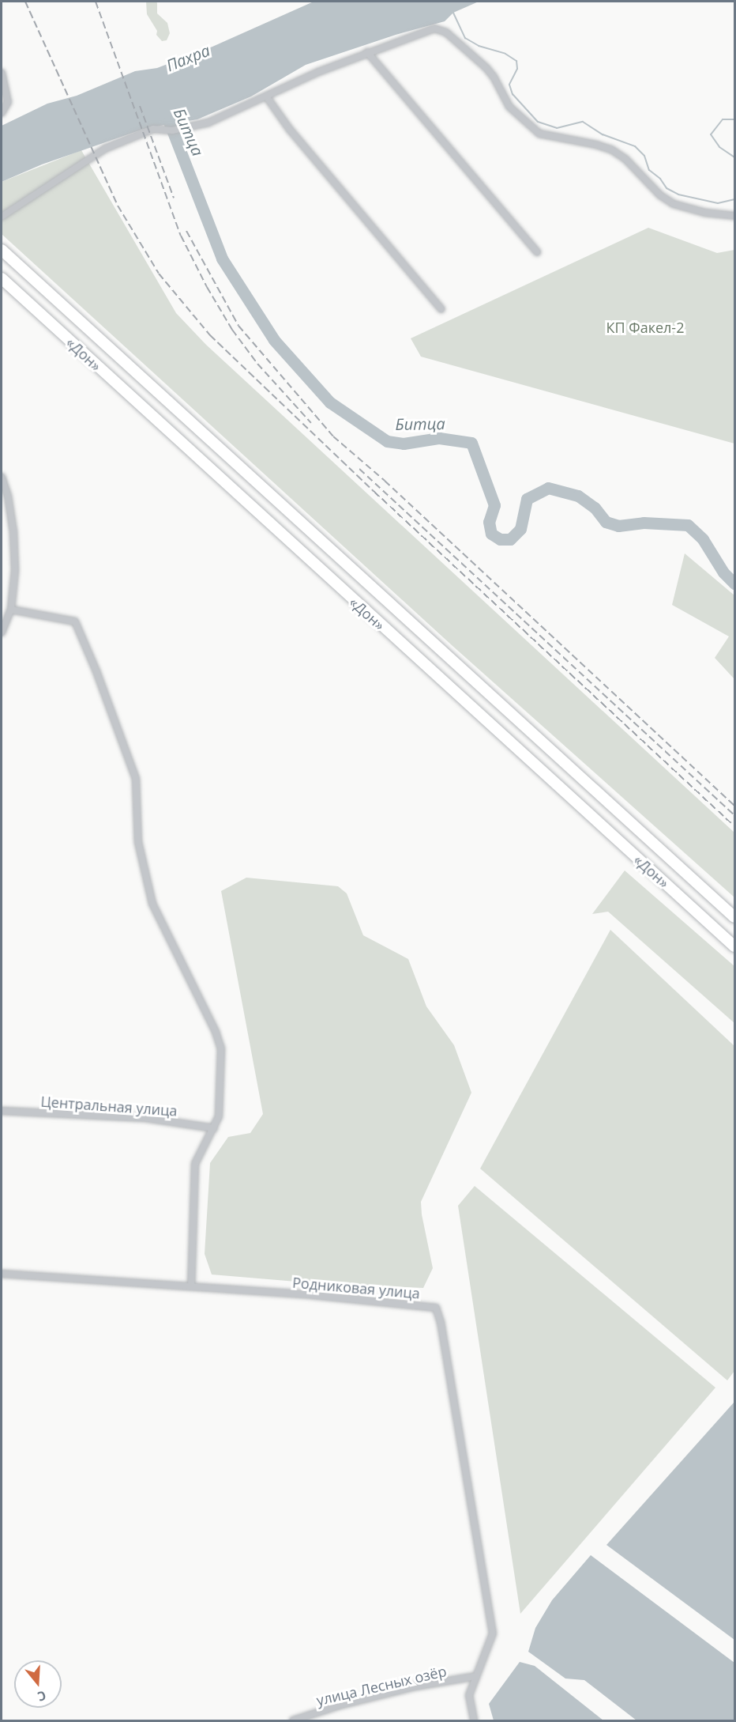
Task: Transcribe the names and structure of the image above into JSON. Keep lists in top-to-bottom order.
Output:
{
  "streets": {
    "highway": ["«Дон»"],
    "street": ["Центральная улица", "Родниковая улица", "улица Лесных озёр"]
  },
  "crossings": [
    ["Родниковая улица", "улица Лесных озёр"]
  ],
  "water": ["Пахра", "Битца"],
  "parks": ["КП Факел-2"],
  "north": "bottom"
}
